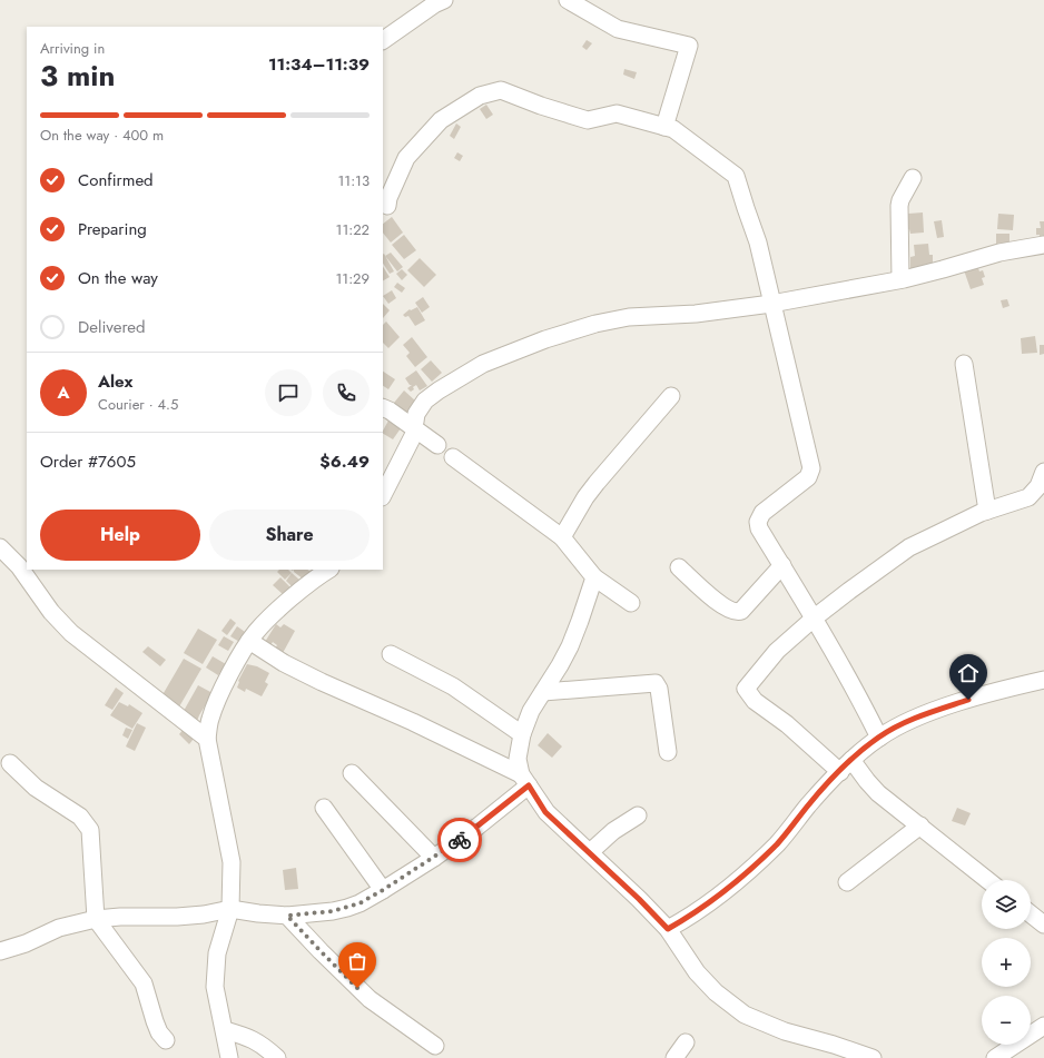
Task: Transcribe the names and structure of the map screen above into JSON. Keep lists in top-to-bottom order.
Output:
{
  "page": {
    "heading": ["3 min", "Arriving in", "11:34–11:39"],
    "panel": [
      "Alex",
      "Courier · 4.5",
      "Order #7605",
      "$6.49"
    ],
    "bar": "On the way · 400 m",
    "list": [
      ["Confirmed", "11:13"],
      ["Preparing", "11:22"],
      ["On the way", "11:29"],
      "Delivered"
    ],
    "round": "A",
    "buttons": ["Help", "Share"],
    "map_buttons": ["+", "−"]
  }
}
